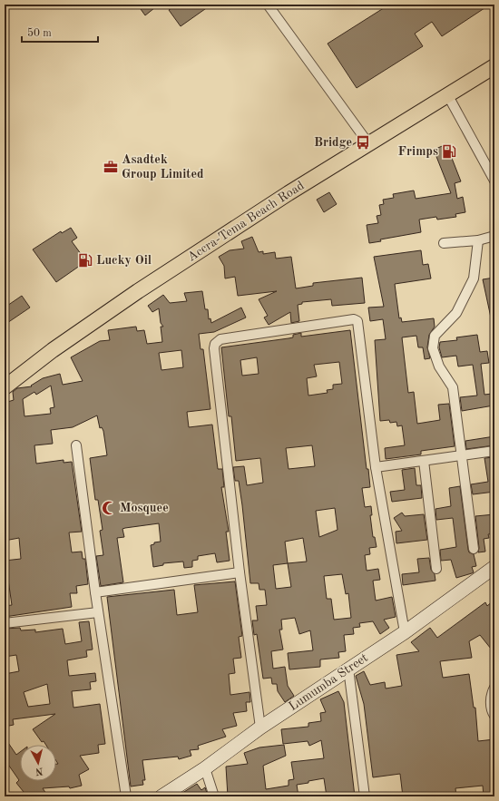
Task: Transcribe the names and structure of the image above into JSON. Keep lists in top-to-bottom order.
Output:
{
  "streets": {
    "main road": ["Accra-Tema Beach Road", "Lumumba Street"]
  },
  "places": {
    "bus stop": ["Bridge"],
    "fuel station": ["Frimps", "Lucky Oil"],
    "office": ["Asadtek Group Limited"],
    "mosque": ["Mosquee"]
  },
  "scale_bar": "50 m",
  "north": "bottom"
}
